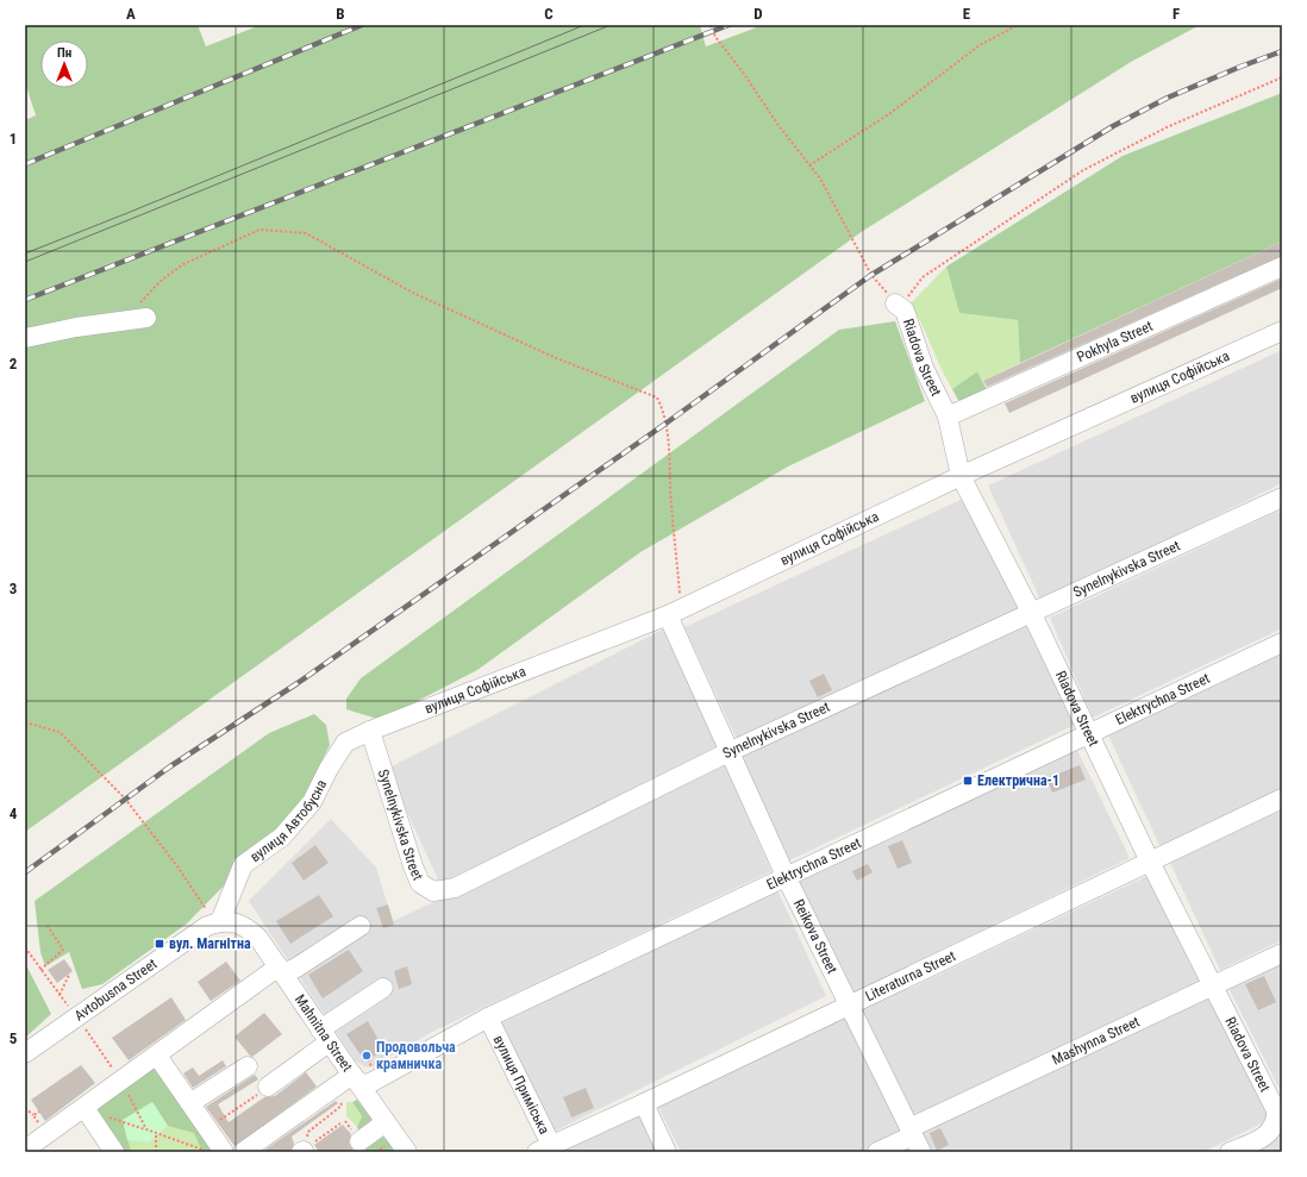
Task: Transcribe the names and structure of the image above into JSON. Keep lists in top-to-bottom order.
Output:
{
  "streets": {
    "street": [
      "Pokhyla Street",
      "Riadova Street",
      "вулиця Софійська",
      "Synelnykivska Street",
      "Elektrychna Street",
      "вулиця Автобусна",
      "Reikova Street",
      "Literaturna Street",
      "Avtobusna Street",
      "Mahnitna Street",
      "Mashynna Street",
      "вулиця Приміська"
    ]
  },
  "crossings": [
    ["Pokhyla Street", "Riadova Street"],
    ["Riadova Street", "вулиця Софійська"],
    ["Riadova Street", "Synelnykivska Street"],
    ["Riadova Street", "Elektrychna Street"],
    ["Riadova Street", "Literaturna Street"],
    ["Riadova Street", "Mashynna Street"],
    ["вулиця Софійська", "Synelnykivska Street"],
    ["вулиця Софійська", "вулиця Автобусна"],
    ["вулиця Софійська", "Reikova Street"],
    ["Synelnykivska Street", "вулиця Автобусна"],
    ["Synelnykivska Street", "Reikova Street"],
    ["Elektrychna Street", "Reikova Street"],
    ["Elektrychna Street", "Mahnitna Street"],
    ["Elektrychna Street", "вулиця Приміська"],
    ["вулиця Автобусна", "Avtobusna Street"],
    ["вулиця Автобусна", "Mahnitna Street"],
    ["Reikova Street", "Literaturna Street"],
    ["Reikova Street", "Mashynna Street"],
    ["Literaturna Street", "вулиця Приміська"],
    ["Avtobusna Street", "Mahnitna Street"]
  ],
  "places": {
    "transit": ["Електрична-1", "вул. Магнітна"],
    "other": ["Продовольча крамничка"]
  },
  "north": "top",
  "grid": {
    "columns": [
      "A",
      "B",
      "C",
      "D",
      "E",
      "F"
    ],
    "rows": [
      "1",
      "2",
      "3",
      "4",
      "5"
    ]
  }
}
